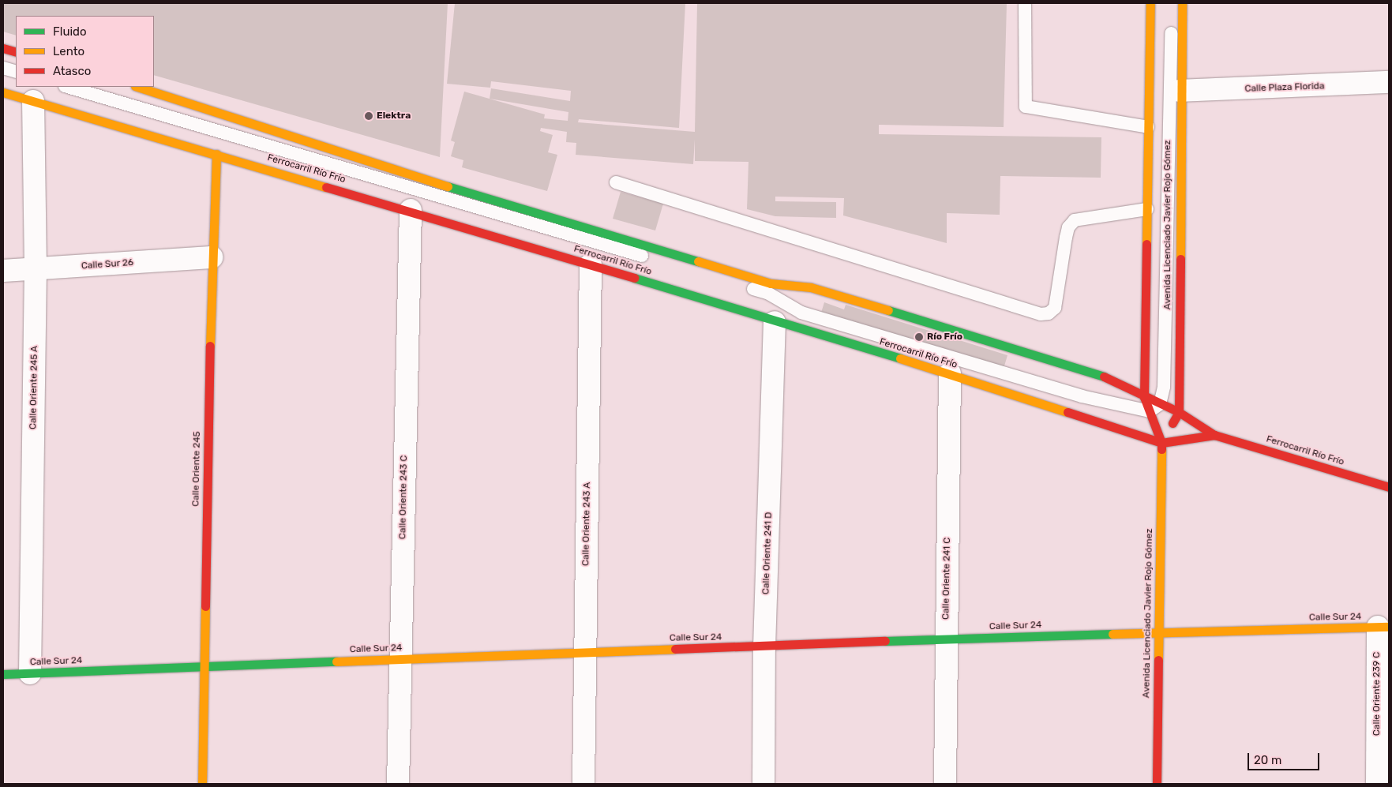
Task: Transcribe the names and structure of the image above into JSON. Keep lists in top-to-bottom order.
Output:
{
  "streets": {
    "main road": [
      "Ferrocarril Río Frío",
      "Avenida Licenciado Javier Rojo Gómez",
      "Calle Oriente 245",
      "Calle Sur 24"
    ],
    "street": [
      "Calle Plaza Florida",
      "Calle Sur 26",
      "Calle Oriente 245 A",
      "Calle Oriente 243 C",
      "Calle Oriente 243 A",
      "Calle Oriente 241 D",
      "Calle Oriente 241 C",
      "Calle Oriente 239 C"
    ]
  },
  "crossings": [
    ["Calle Plaza Florida", "Avenida Licenciado Javier Rojo Gómez"],
    ["Ferrocarril Río Frío", "Avenida Licenciado Javier Rojo Gómez"],
    ["Ferrocarril Río Frío", "Calle Oriente 245 A"],
    ["Ferrocarril Río Frío", "Calle Oriente 245"],
    ["Ferrocarril Río Frío", "Calle Oriente 243 C"],
    ["Ferrocarril Río Frío", "Calle Oriente 243 A"],
    ["Ferrocarril Río Frío", "Calle Oriente 241 D"],
    ["Ferrocarril Río Frío", "Calle Oriente 241 C"],
    ["Avenida Licenciado Javier Rojo Gómez", "Calle Sur 24"],
    ["Calle Sur 26", "Calle Oriente 245 A"],
    ["Calle Sur 26", "Calle Oriente 245"],
    ["Calle Oriente 245 A", "Calle Sur 24"],
    ["Calle Oriente 245", "Calle Sur 24"],
    ["Calle Oriente 243 C", "Calle Sur 24"],
    ["Calle Oriente 243 A", "Calle Sur 24"],
    ["Calle Oriente 241 D", "Calle Sur 24"],
    ["Calle Oriente 241 C", "Calle Sur 24"],
    ["Calle Sur 24", "Calle Oriente 239 C"]
  ],
  "places": ["Elektra", "Río Frío"],
  "legend": ["Fluido", "Lento", "Atasco"],
  "scale_bar": "20 m"
}
